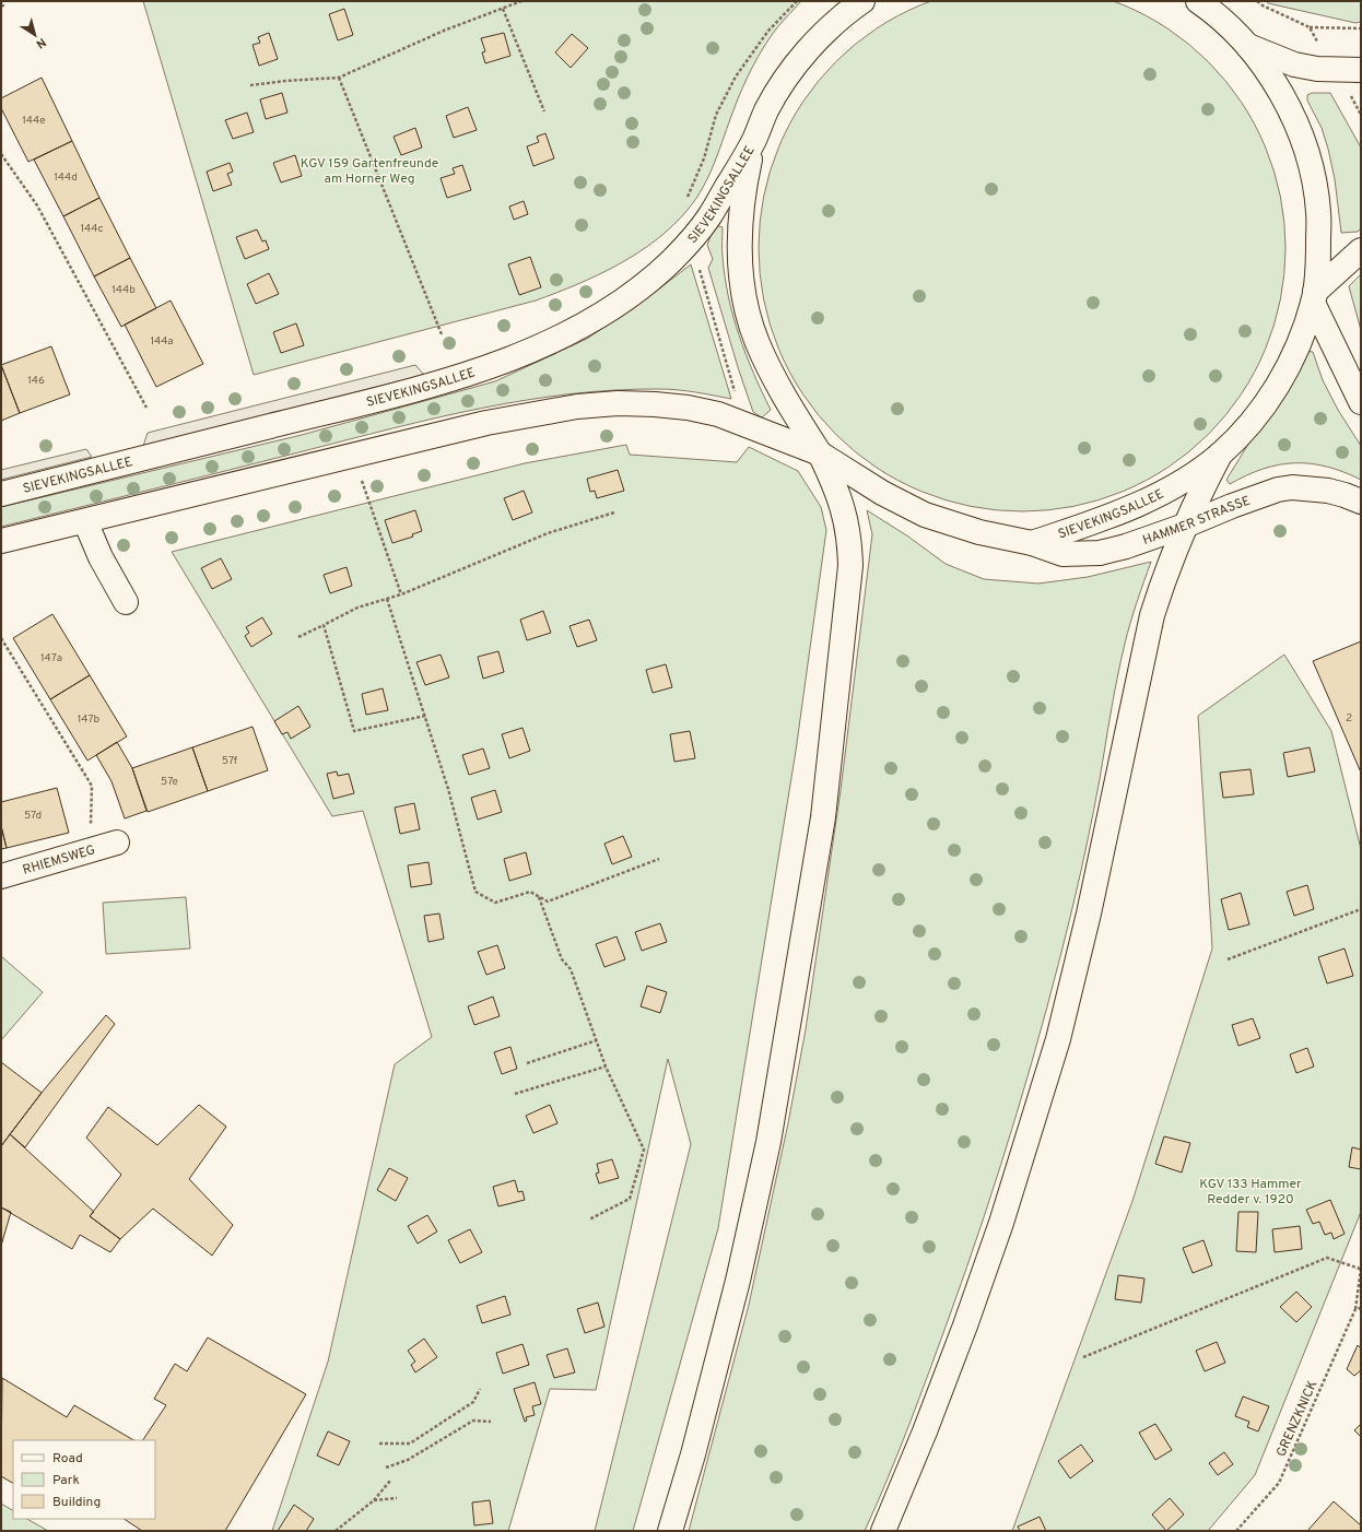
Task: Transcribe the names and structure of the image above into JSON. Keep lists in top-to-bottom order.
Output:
{
  "streets": {
    "main road": ["SIEVEKINGSALLEE", "HAMMER STRASSE", "RHIEMSWEG"],
    "path": ["GRENZKNICK"]
  },
  "crossings": [
    ["SIEVEKINGSALLEE", "HAMMER STRASSE"]
  ],
  "parks": ["KGV 159 Gartenfreunde am Horner Weg", "KGV 133 Hammer Redder v. 1920"],
  "house_numbers": [
    "144e",
    "144d",
    "144c",
    "144b",
    "144a",
    "146",
    "147a",
    "2",
    "147b",
    "57f",
    "57e",
    "57d"
  ],
  "legend": ["Road", "Park", "Building"],
  "north": "bottom right"
}
